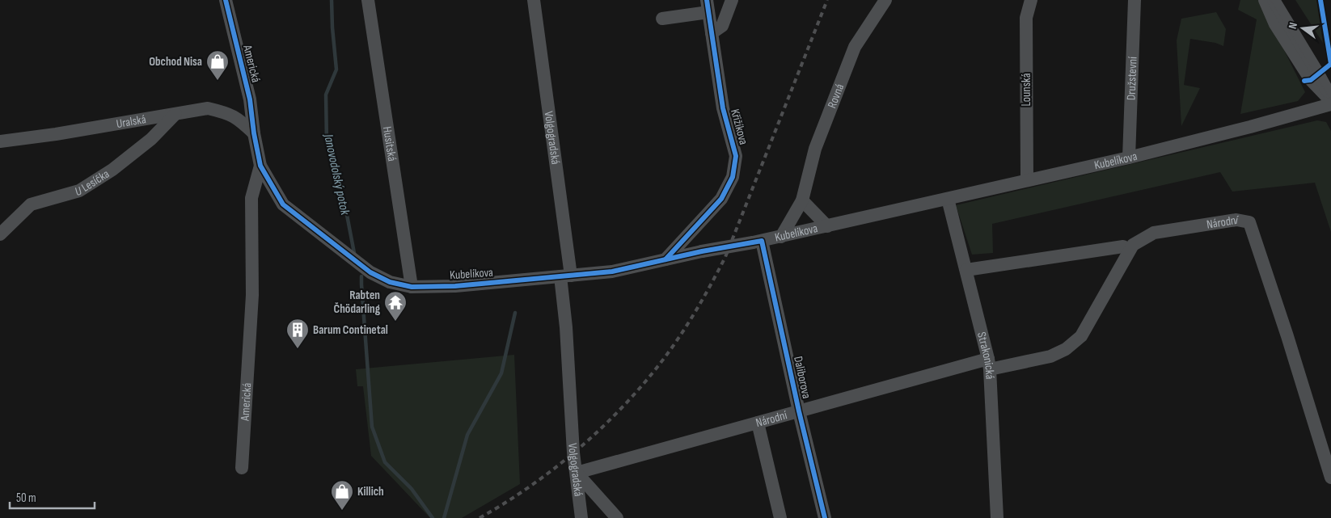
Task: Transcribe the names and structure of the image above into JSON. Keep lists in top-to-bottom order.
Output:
{
  "streets": {
    "street": [
      "Americká",
      "Družstevní",
      "Lounská",
      "Rovná",
      "Uralská",
      "Křižíkova",
      "Volgogradská",
      "Husitská",
      "Kubelíkova",
      "U Lesíčka",
      "Národní",
      "Strakonická",
      "Daliborova"
    ]
  },
  "crossings": [
    ["Americká", "Uralská"],
    ["Americká", "Kubelíkova"],
    ["Družstevní", "Kubelíkova"],
    ["Lounská", "Kubelíkova"],
    ["Rovná", "Kubelíkova"],
    ["Uralská", "Kubelíkova"],
    ["Uralská", "U Lesíčka"],
    ["Křižíkova", "Kubelíkova"],
    ["Volgogradská", "Kubelíkova"],
    ["Volgogradská", "Národní"],
    ["Husitská", "Kubelíkova"],
    ["Kubelíkova", "Strakonická"],
    ["Kubelíkova", "Daliborova"],
    ["Národní", "Strakonická"],
    ["Národní", "Daliborova"]
  ],
  "water": ["Janovodolský potok"],
  "places": {
    "shop": ["Obchod Nisa", "Killich"],
    "temple": ["Rabten Čhödarling"],
    "building": ["Barum Continetal"]
  },
  "scale_bar": "50 m",
  "north": "left"
}
